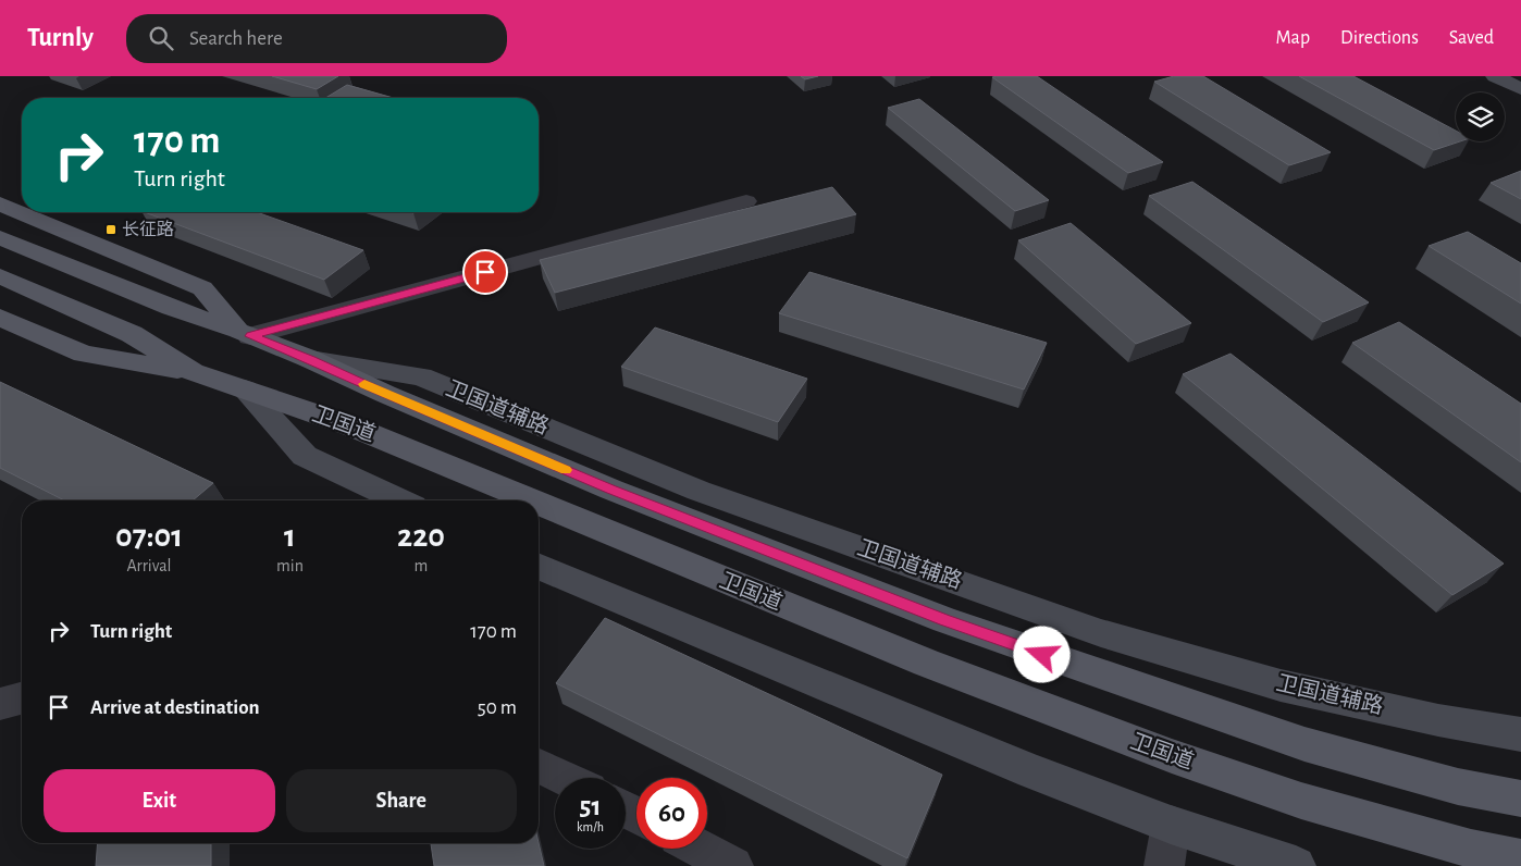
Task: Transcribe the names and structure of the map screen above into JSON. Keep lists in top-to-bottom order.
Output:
{
  "streets": {
    "main road": ["卫国道"],
    "street": ["卫国道辅路"]
  },
  "crossings": [
    ["卫国道辅路", "卫国道"]
  ],
  "places": {
    "transit": ["长征路"]
  },
  "page": {
    "header": "Turnly",
    "search": "Search here",
    "nav": ["Map", "Directions", "Saved"],
    "turn": ["170 m", "Turn right"],
    "eta": [
      "07:01",
      "Arrival",
      "1",
      "min",
      "220",
      "m"
    ],
    "list": [
      {
        "name": "Turn right",
        "value": "170 m"
      },
      {
        "name": "Arrive at destination",
        "value": "50 m"
      }
    ],
    "buttons": ["Exit", "Share"],
    "speed": "51 km/h",
    "limit": "60"
  }
}
